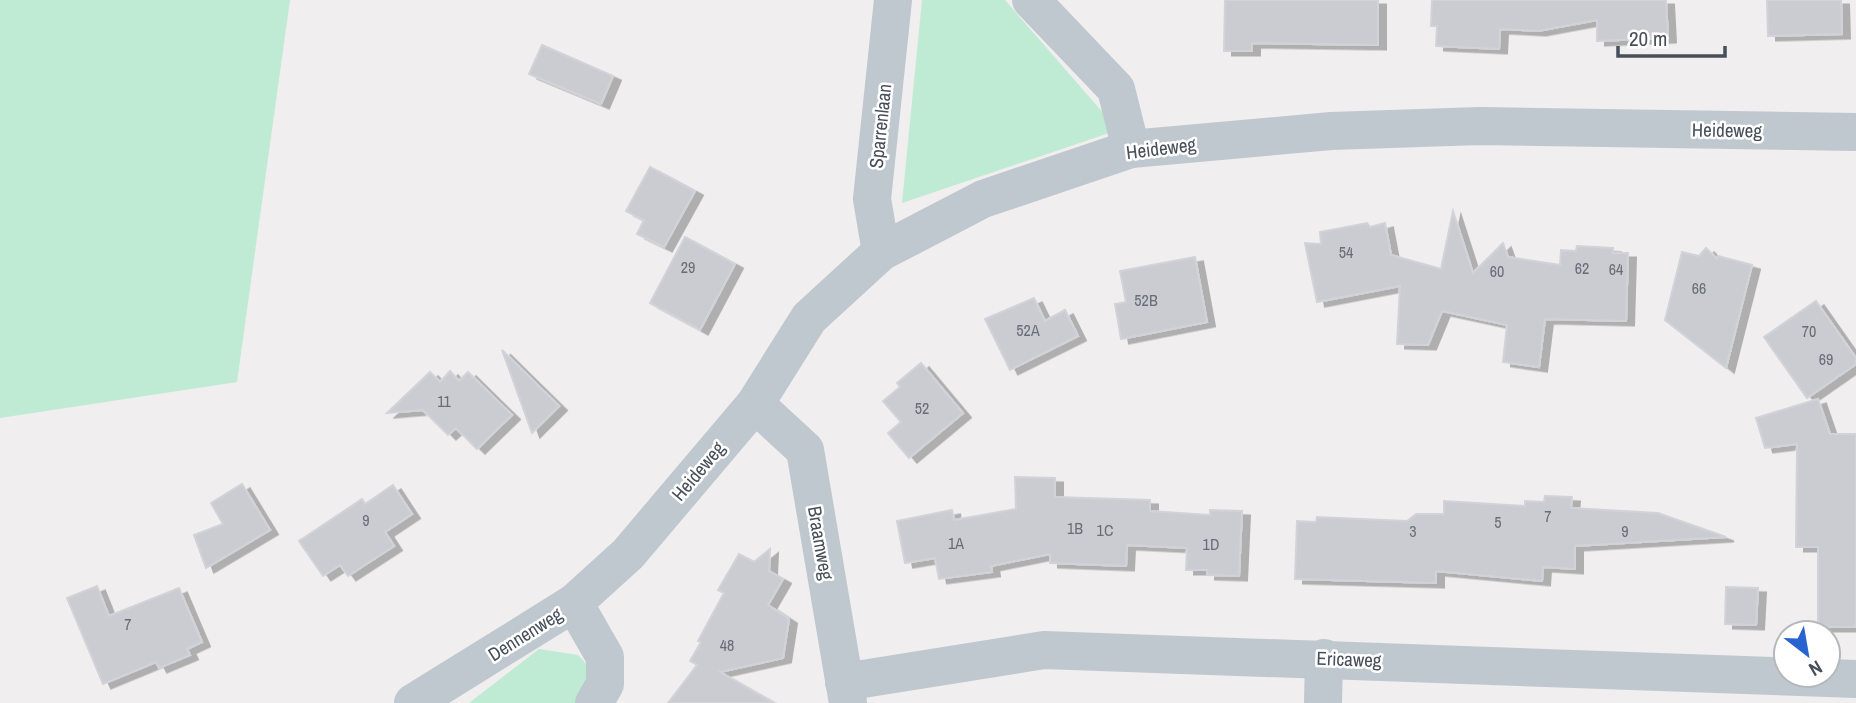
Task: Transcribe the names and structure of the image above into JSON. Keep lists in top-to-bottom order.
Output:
{
  "streets": {
    "street": [
      "Sparrenlaan",
      "Heideweg",
      "Braamweg",
      "Dennenweg",
      "Ericaweg"
    ]
  },
  "crossings": [
    ["Sparrenlaan", "Heideweg"],
    ["Heideweg", "Braamweg"],
    ["Heideweg", "Dennenweg"],
    ["Braamweg", "Ericaweg"]
  ],
  "house_numbers": [
    "54",
    "29",
    "62",
    "64",
    "60",
    "66",
    "52B",
    "52A",
    "70",
    "69",
    "11",
    "52",
    "7",
    "9",
    "5",
    "1B",
    "1C",
    "3",
    "9",
    "1A",
    "1D",
    "7",
    "48"
  ],
  "scale_bar": "20 m",
  "north": "bottom right"
}
